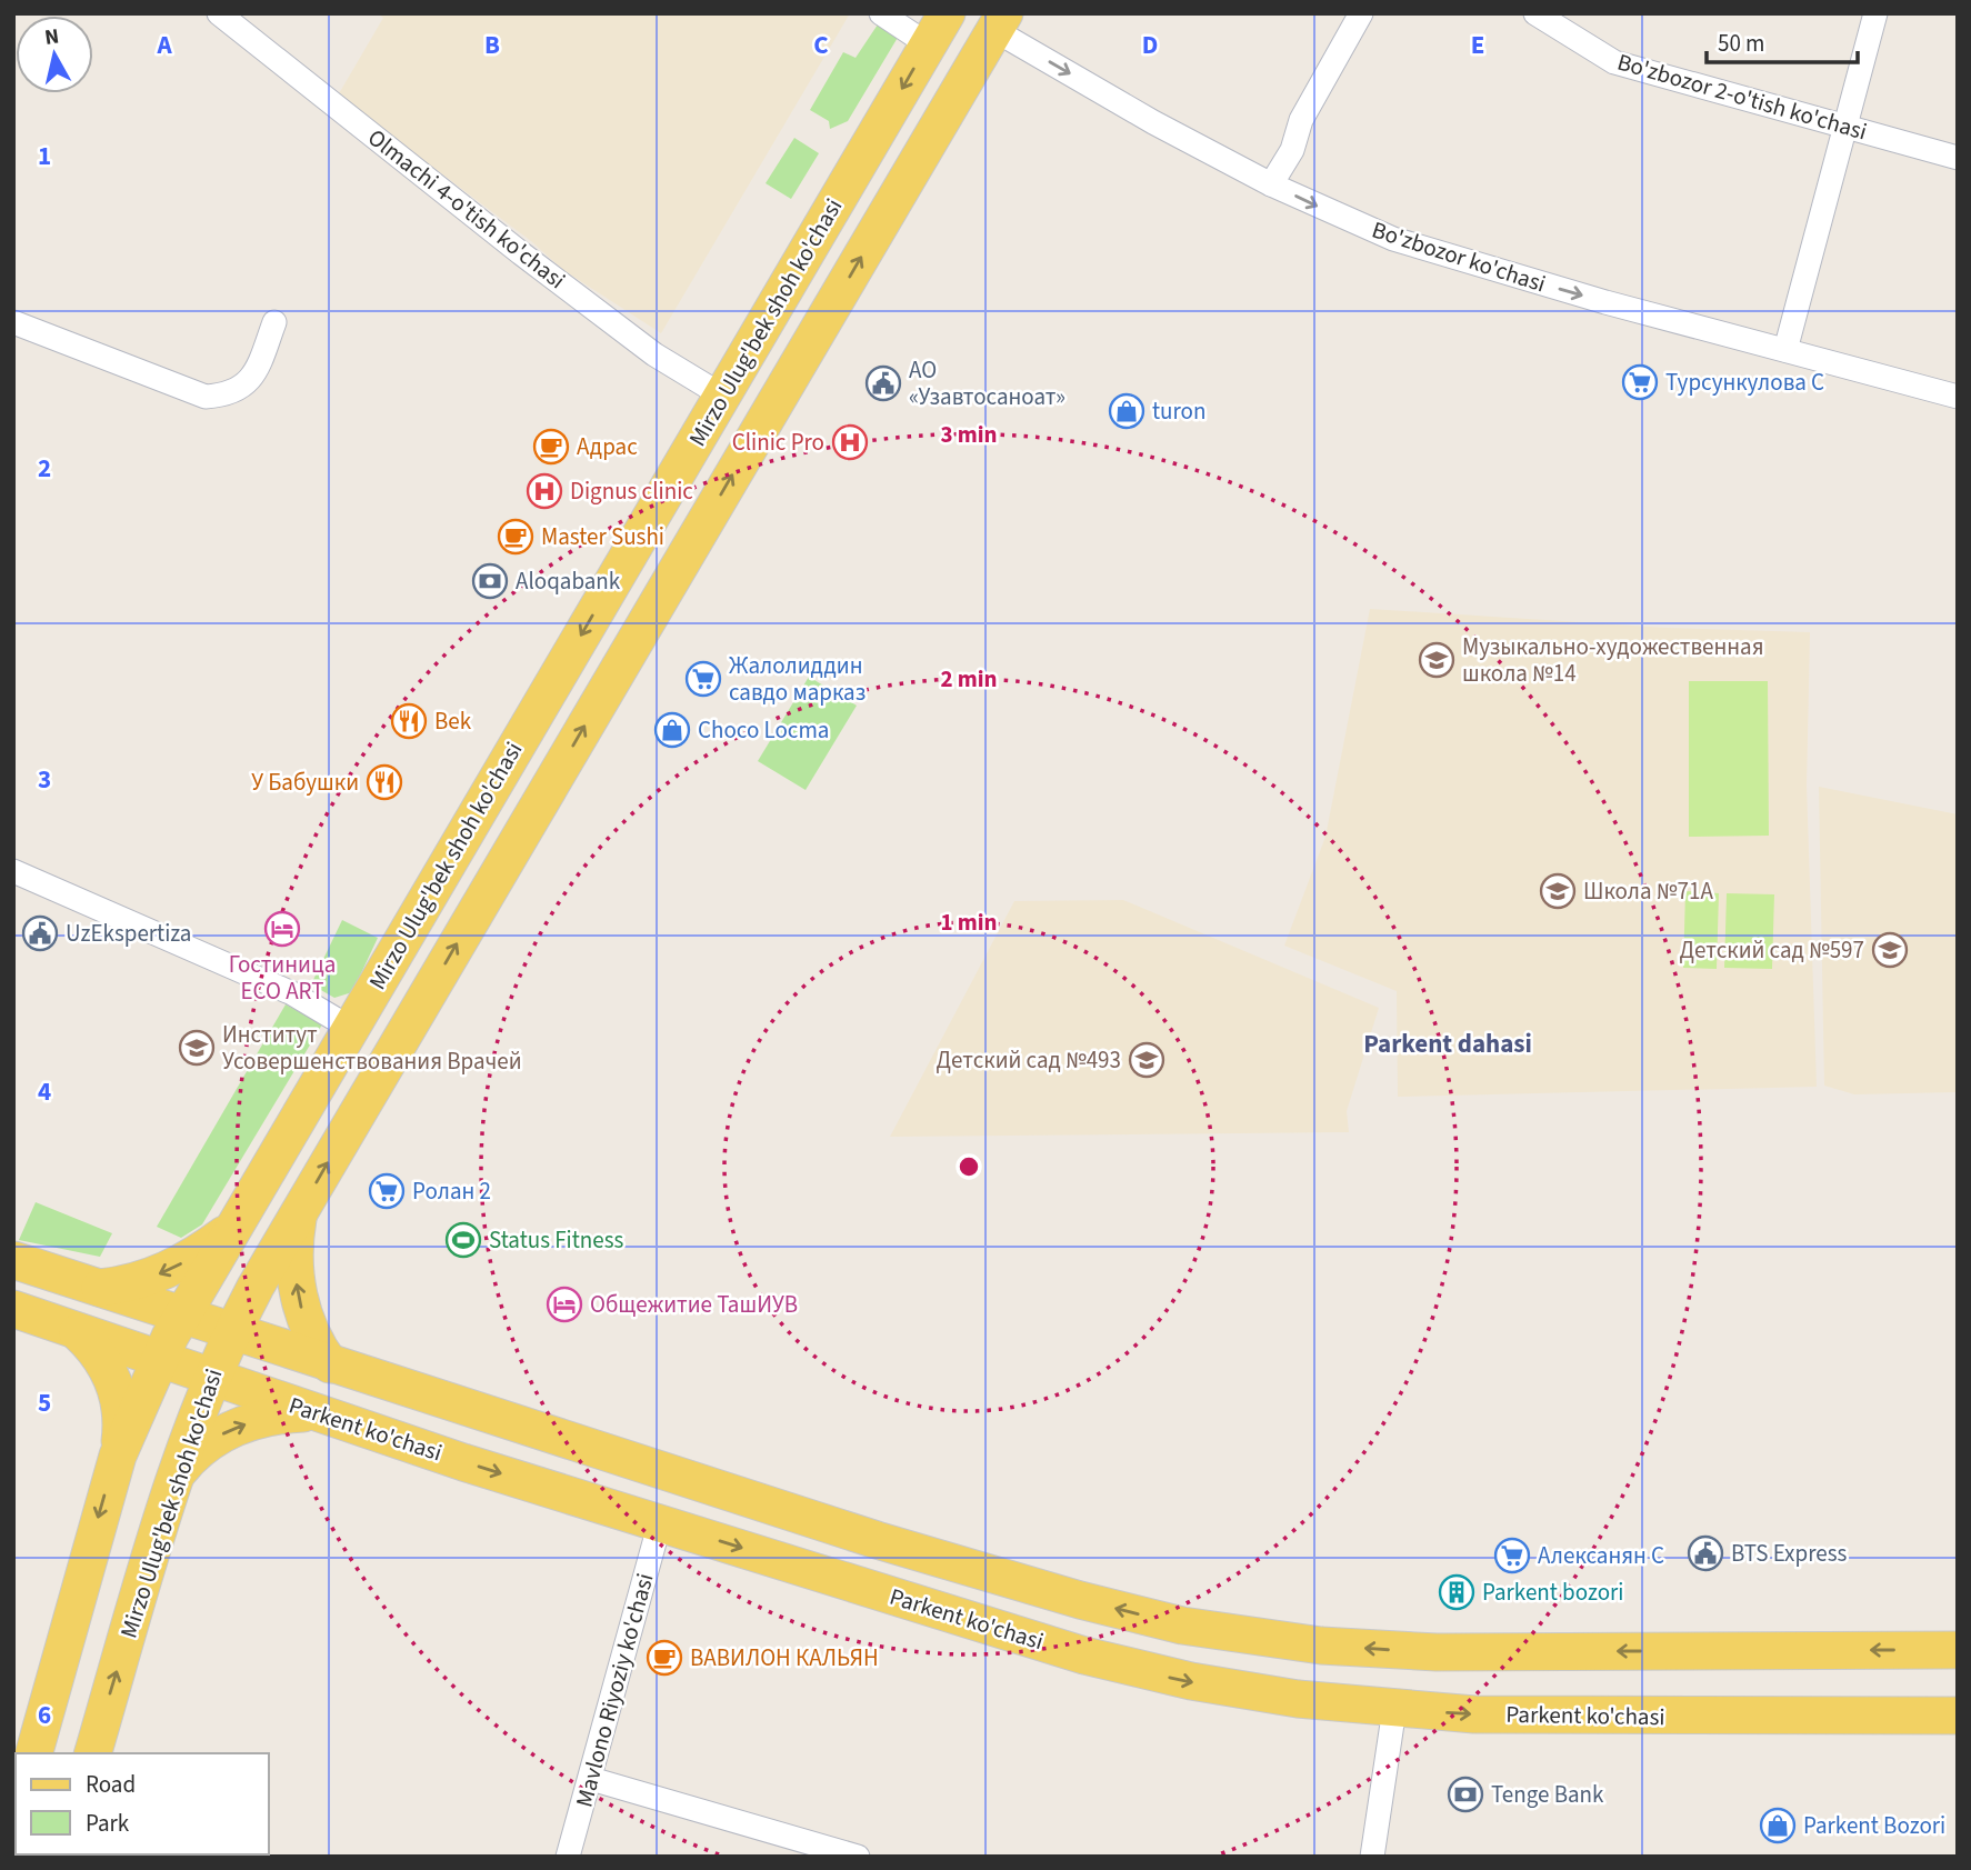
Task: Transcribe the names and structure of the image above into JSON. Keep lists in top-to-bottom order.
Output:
{
  "streets": {
    "main road": ["Mirzo Ulug'bek shoh ko'chasi", "Parkent ko'chasi"],
    "street": [
      "Bo'zbozor 2-o'tish ko'chasi",
      "Olmachi 4-o'tish ko'chasi",
      "Bo'zbozor ko'chasi",
      "Mavlono Riyoziy ko'chasi"
    ]
  },
  "crossings": [
    ["Olmachi 4-o'tish ko'chasi", "Mirzo Ulug'bek shoh ko'chasi"],
    ["Bo'zbozor ko'chasi", "Mirzo Ulug'bek shoh ko'chasi"],
    ["Mirzo Ulug'bek shoh ko'chasi", "Parkent ko'chasi"],
    ["Parkent ko'chasi", "Mavlono Riyoziy ko'chasi"]
  ],
  "one_way": ["Bo'zbozor ko'chasi"],
  "districts": ["Parkent dahasi"],
  "places": {
    "supermarket": [
      "Турсункулова С",
      "Жалолиддин савдо марказ",
      "Ролан 2",
      "Алексанян С"
    ],
    "public building": ["АО «Узавтосаноат»", "UzEkspertiza", "BTS Express"],
    "shop": ["turon", "Choco Locma", "Parkent Bozori"],
    "hospital": ["Clinic Pro", "Dignus clinic"],
    "cafe": ["Адрас", "Master Sushi", "ВАВИЛОН КАЛЬЯН"],
    "bank": ["Aloqabank", "Tenge Bank"],
    "school or university": [
      "Музыкально-художественная школа №14",
      "Школа №71А",
      "Детский сад №597",
      "Институт Усовершенствования Врачей",
      "Детский сад №493"
    ],
    "restaurant": ["Bek", "У Бабушки"],
    "hotel": ["Гостиница ECO ART", "Общежитие ТашИУВ"],
    "sports": ["Status Fitness"],
    "building": ["Parkent bozori"]
  },
  "legend": ["Road", "Park"],
  "scale_bar": "50 m",
  "north": "top",
  "grid": {
    "columns": [
      "A",
      "B",
      "C",
      "D",
      "E"
    ],
    "rows": [
      "1",
      "2",
      "3",
      "4",
      "5",
      "6"
    ]
  },
  "rings": ["3 min", "2 min", "1 min"]
}
